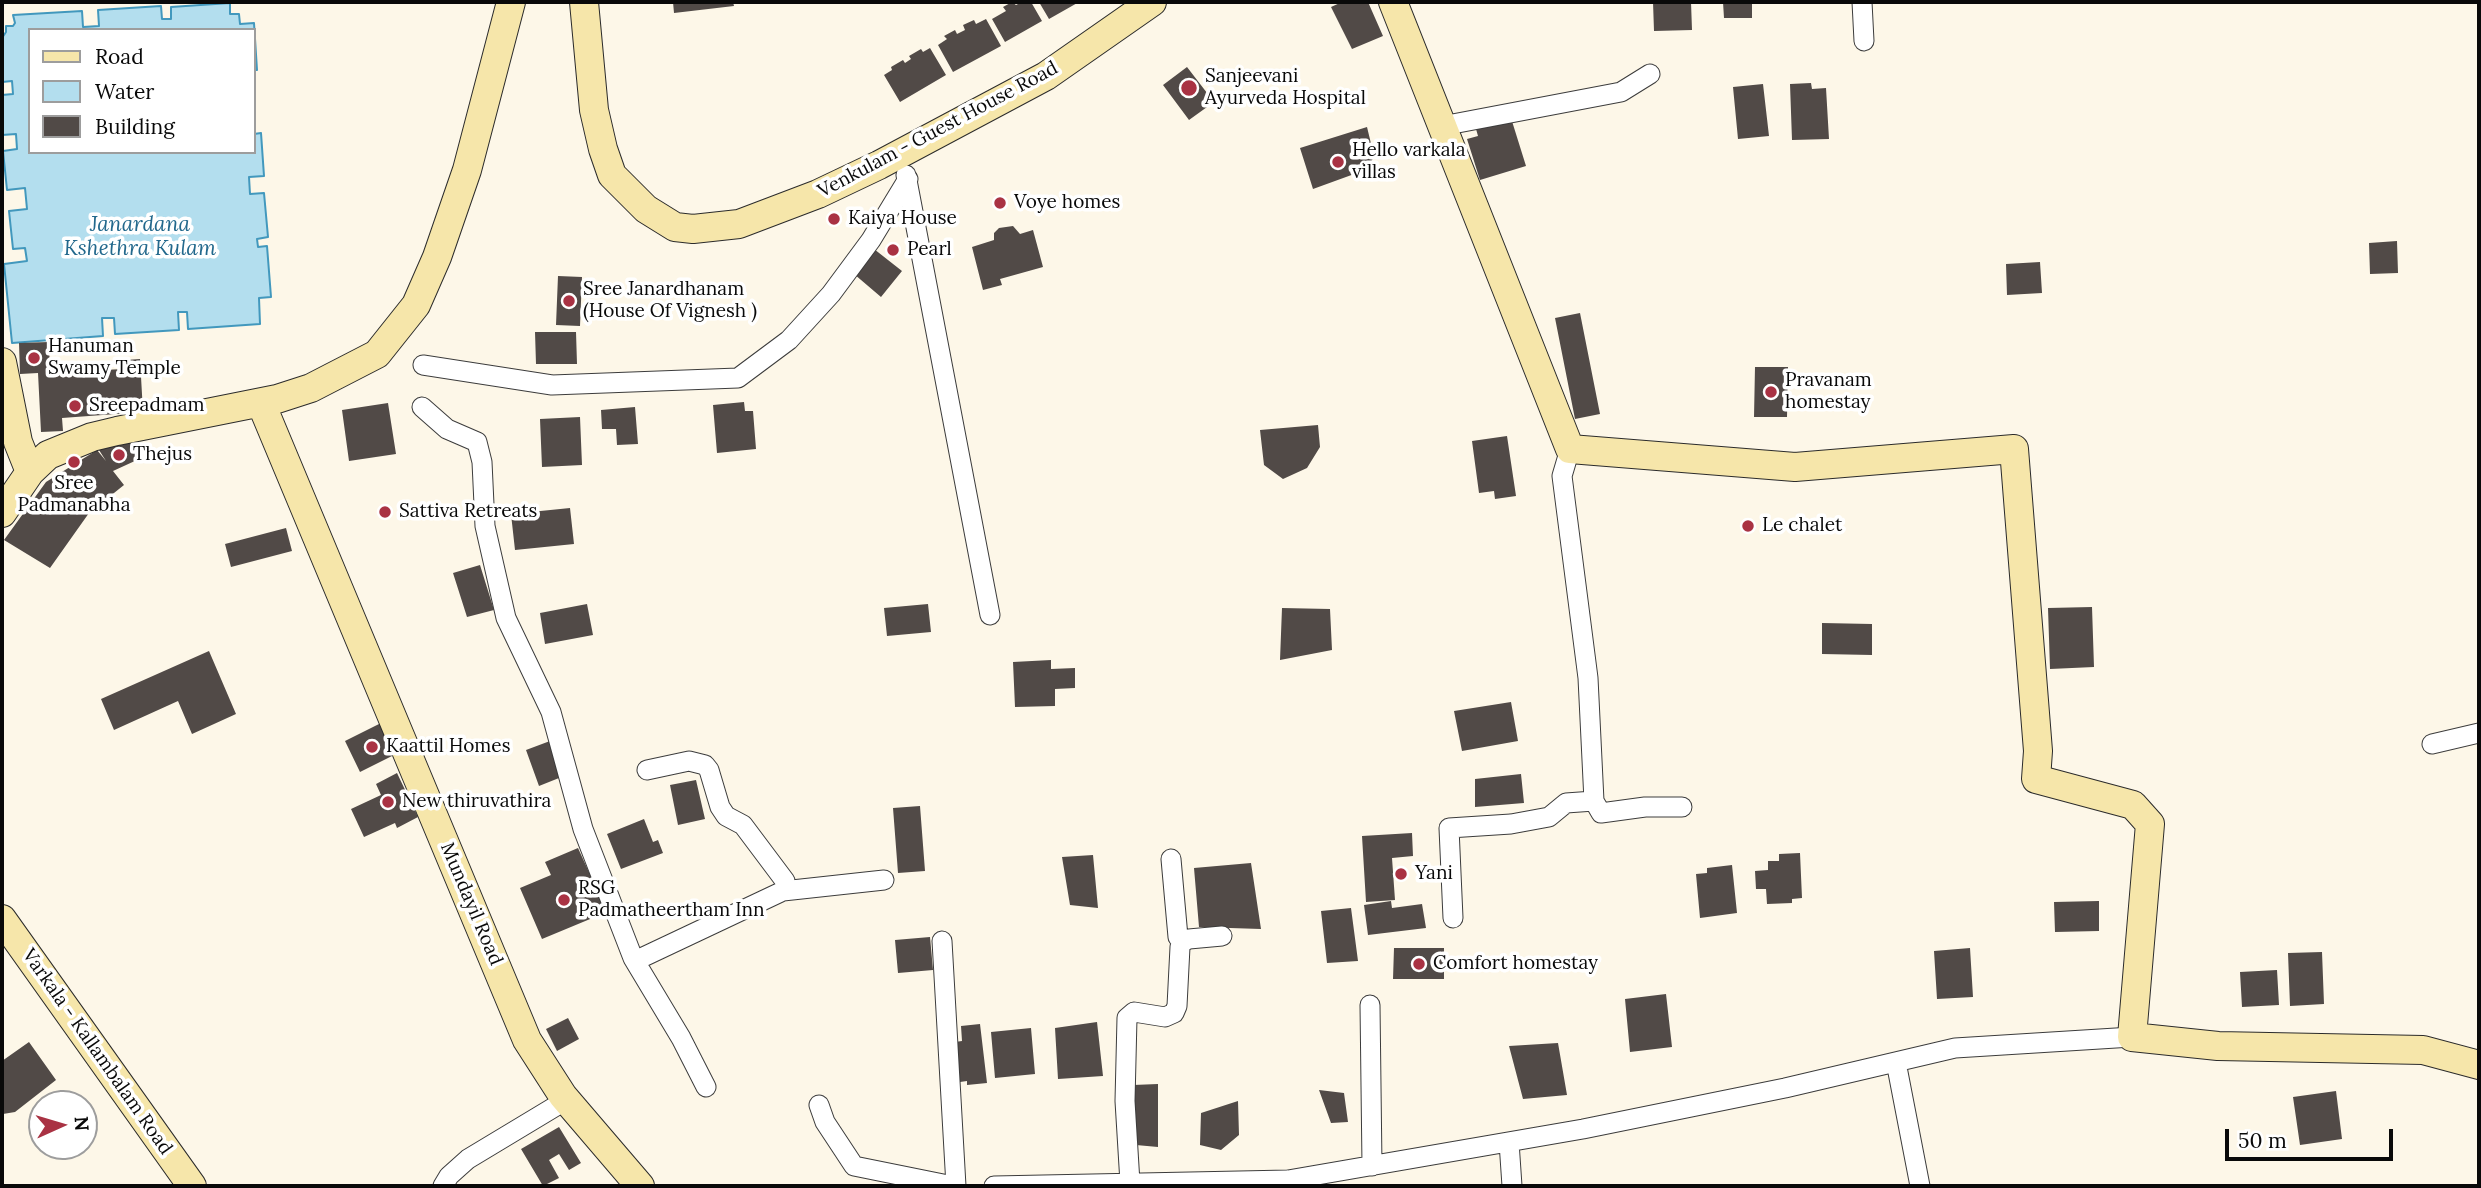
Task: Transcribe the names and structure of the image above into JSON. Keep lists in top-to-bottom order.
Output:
{
  "streets": {
    "main road": ["Venkulam - Guest House Road", "Mundayil Road", "Varkala - Kallambalam Road"]
  },
  "water": ["Janardana Kshethra Kulam"],
  "places": [
    "Sanjeevani Ayurveda Hospital",
    "Hello varkala villas",
    "Voye homes",
    "Kaiya House",
    "Pearl",
    "Sree Janardhanam (House Of Vignesh )",
    "Hanuman Swamy Temple",
    "Pravanam homestay",
    "Sreepadmam",
    "Thejus",
    "Sree Padmanabha",
    "Sattiva Retreats",
    "Le chalet",
    "Kaattil Homes",
    "New thiruvathira",
    "Yani",
    "RSG Padmatheertham Inn",
    "Comfort homestay"
  ],
  "legend": ["Road", "Water", "Building"],
  "scale_bar": "50 m",
  "north": "right"
}
